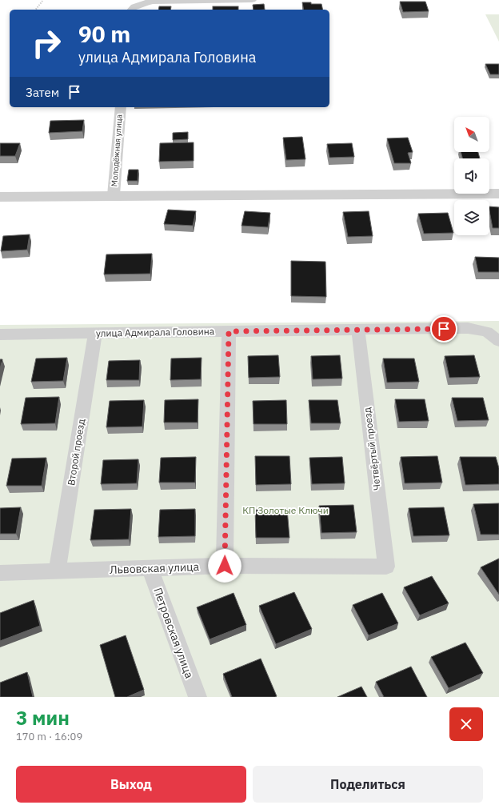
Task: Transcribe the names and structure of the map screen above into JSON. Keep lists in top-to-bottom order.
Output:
{
  "streets": {
    "street": [
      "Молодёжная улица",
      "улица Адмирала Головина",
      "Четвёртый проезд",
      "Второй проезд",
      "Львовская улица",
      "Петровская улица"
    ]
  },
  "crossings": [
    ["улица Адмирала Головина", "Четвёртый проезд"],
    ["улица Адмирала Головина", "Второй проезд"],
    ["Четвёртый проезд", "Львовская улица"],
    ["Второй проезд", "Львовская улица"],
    ["Львовская улица", "Петровская улица"]
  ],
  "parks": ["КП Золотые Ключи"],
  "north": "top left",
  "page": {
    "turn": ["90 m", "улица Адмирала Головина"],
    "then": "Затем",
    "heading": ["3 мин", "170 m · 16:09"],
    "buttons": ["Выход", "Поделиться"]
  }
}
